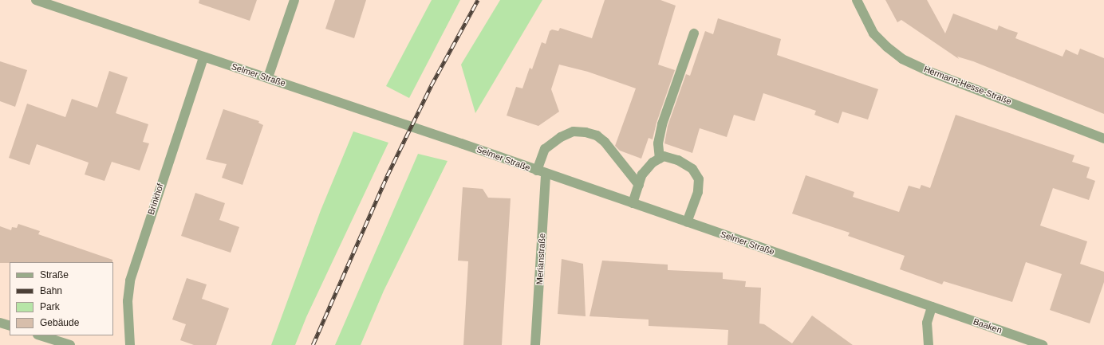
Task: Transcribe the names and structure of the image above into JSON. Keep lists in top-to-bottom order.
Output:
{
  "streets": {
    "street": [
      "Selmer Straße",
      "Hermann-Hesse-Straße",
      "Brinkhof",
      "Merianstraße",
      "Baaken"
    ]
  },
  "crossings": [
    ["Selmer Straße", "Brinkhof"],
    ["Selmer Straße", "Merianstraße"],
    ["Selmer Straße", "Baaken"]
  ],
  "legend": [
    "Straße",
    "Bahn",
    "Park",
    "Gebäude"
  ]
}
